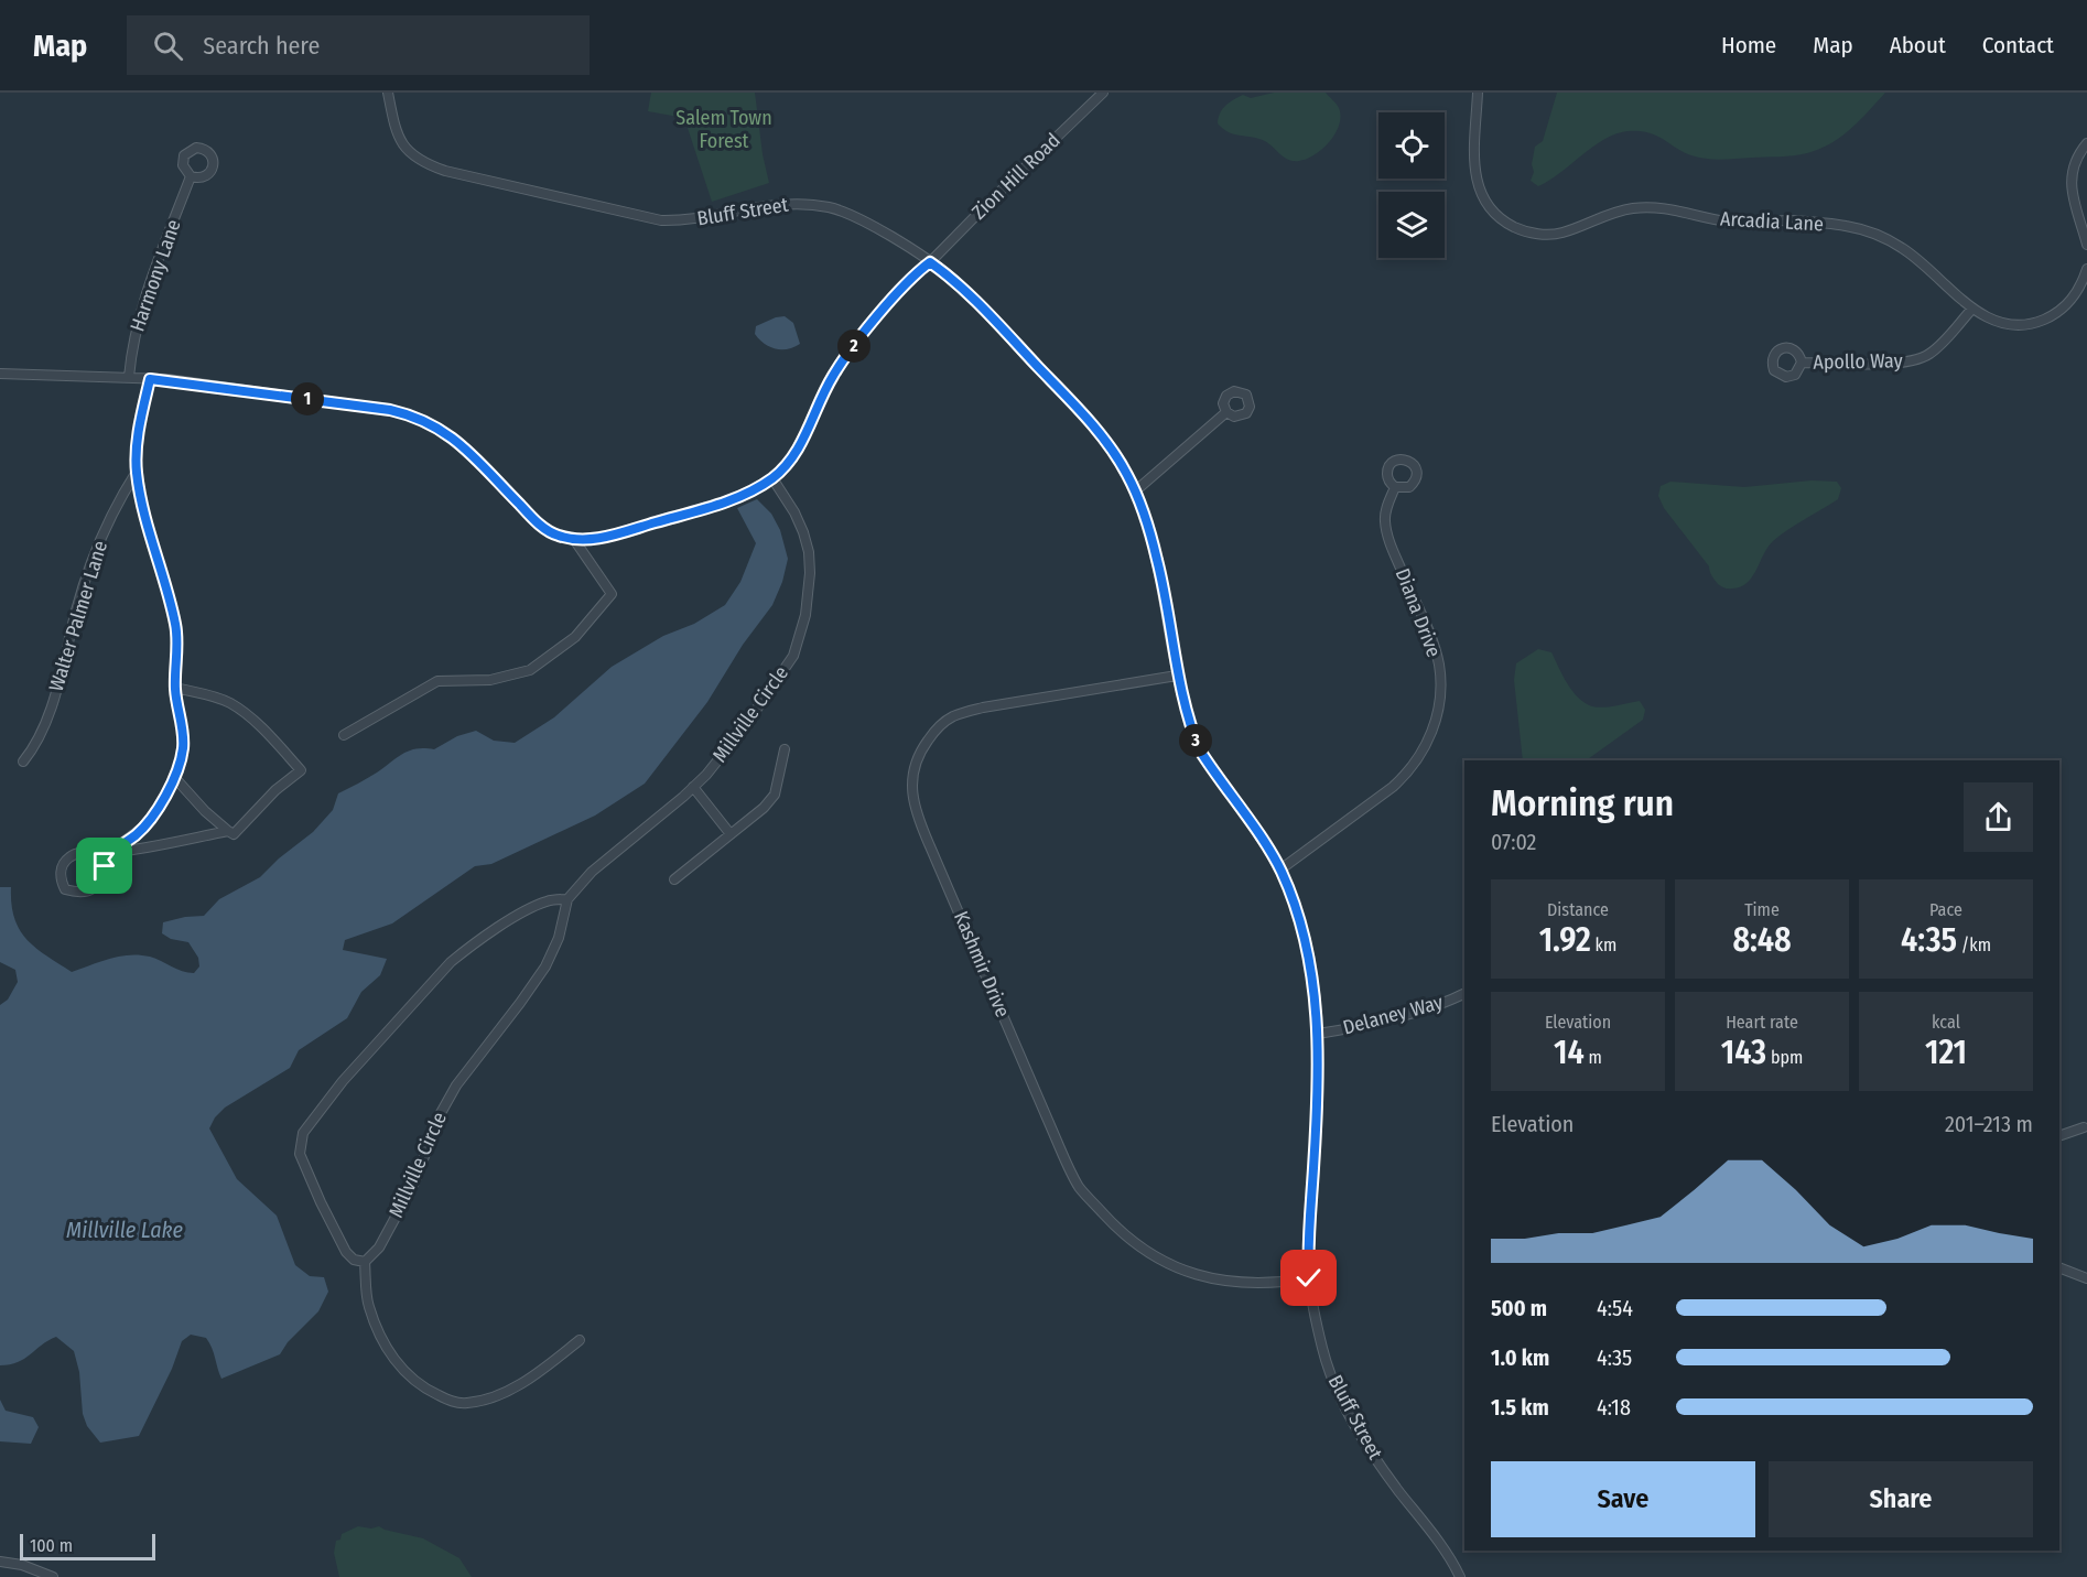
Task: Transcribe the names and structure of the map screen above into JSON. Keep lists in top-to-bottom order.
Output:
{
  "streets": {
    "street": [
      "Zion Hill Road",
      "Bluff Street",
      "Arcadia Lane",
      "Harmony Lane",
      "Apollo Way",
      "Diana Drive",
      "Walter Palmer Lane",
      "Millville Circle",
      "Kashmir Drive",
      "Delaney Way"
    ]
  },
  "crossings": [
    ["Zion Hill Road", "Bluff Street"],
    ["Zion Hill Road", "Millville Circle"],
    ["Bluff Street", "Diana Drive"],
    ["Bluff Street", "Kashmir Drive"],
    ["Bluff Street", "Delaney Way"],
    ["Arcadia Lane", "Apollo Way"]
  ],
  "water": ["Millville Lake"],
  "parks": ["Salem Town Forest"],
  "scale_bar": "100 m",
  "page": {
    "header": "Map",
    "search": "Search here",
    "nav": [
      "Home",
      "Map",
      "About",
      "Contact"
    ],
    "pins": ["2", "1", "3"],
    "heading": ["Morning run", "07:02"],
    "stats": [
      ["Distance", "1.92 km"],
      ["Time", "8:48"],
      ["Pace", "4:35 /km"],
      ["Elevation", "14 m"],
      ["Heart rate", "143 bpm"],
      ["kcal", "121"]
    ],
    "chart": ["Elevation", "201–213 m"],
    "list": [
      {
        "name": "500 m",
        "note": "4:54"
      },
      {
        "name": "1.0 km",
        "note": "4:35"
      },
      {
        "name": "1.5 km",
        "note": "4:18"
      }
    ],
    "buttons": ["Save", "Share"],
    "scale": "100 m"
  }
}
